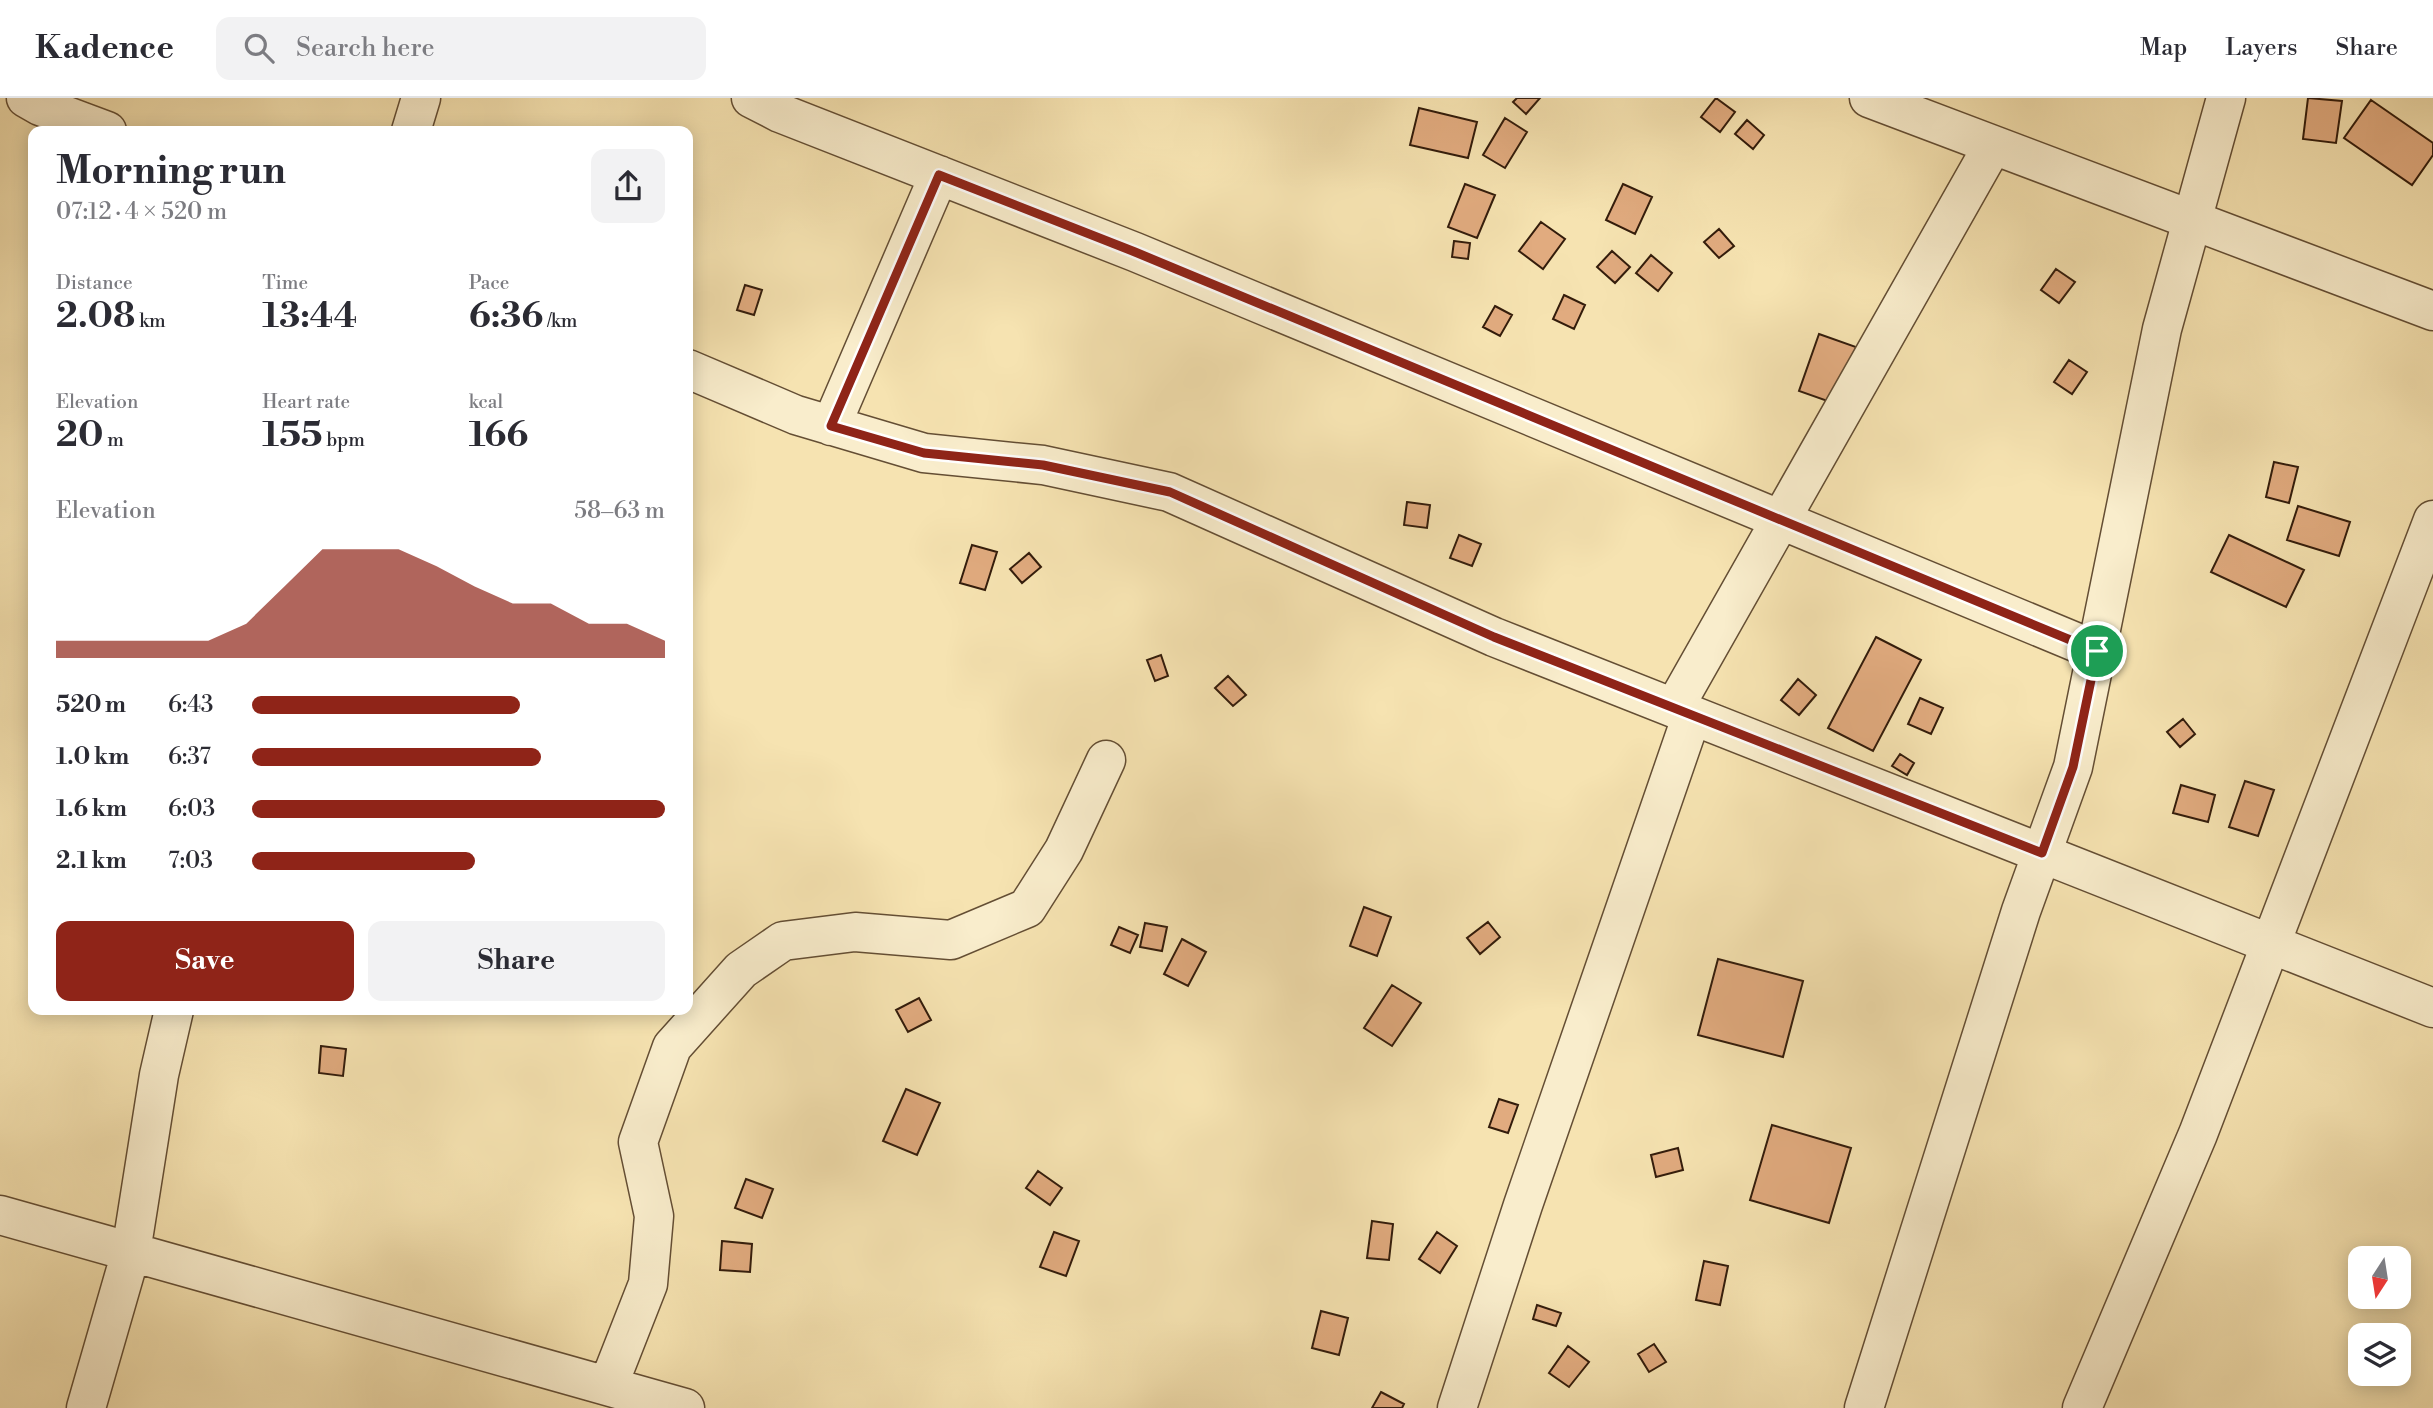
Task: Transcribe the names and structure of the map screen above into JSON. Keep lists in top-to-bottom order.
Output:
{
  "north": "bottom",
  "page": {
    "header": "Kadence",
    "search": "Search here",
    "nav": ["Map", "Layers", "Share"],
    "heading": ["Morning run", "07:12 · 4 × 520 m"],
    "stats": [
      ["Distance", "2.08 km"],
      ["Time", "13:44"],
      ["Pace", "6:36 /km"],
      ["Elevation", "20 m"],
      ["Heart rate", "155 bpm"],
      ["kcal", "166"]
    ],
    "chart": ["Elevation", "58–63 m"],
    "list": [
      {
        "name": "520 m",
        "note": "6:43"
      },
      {
        "name": "1.0 km",
        "note": "6:37"
      },
      {
        "name": "1.6 km",
        "note": "6:03"
      },
      {
        "name": "2.1 km",
        "note": "7:03"
      }
    ],
    "buttons": ["Save", "Share"]
  }
}
